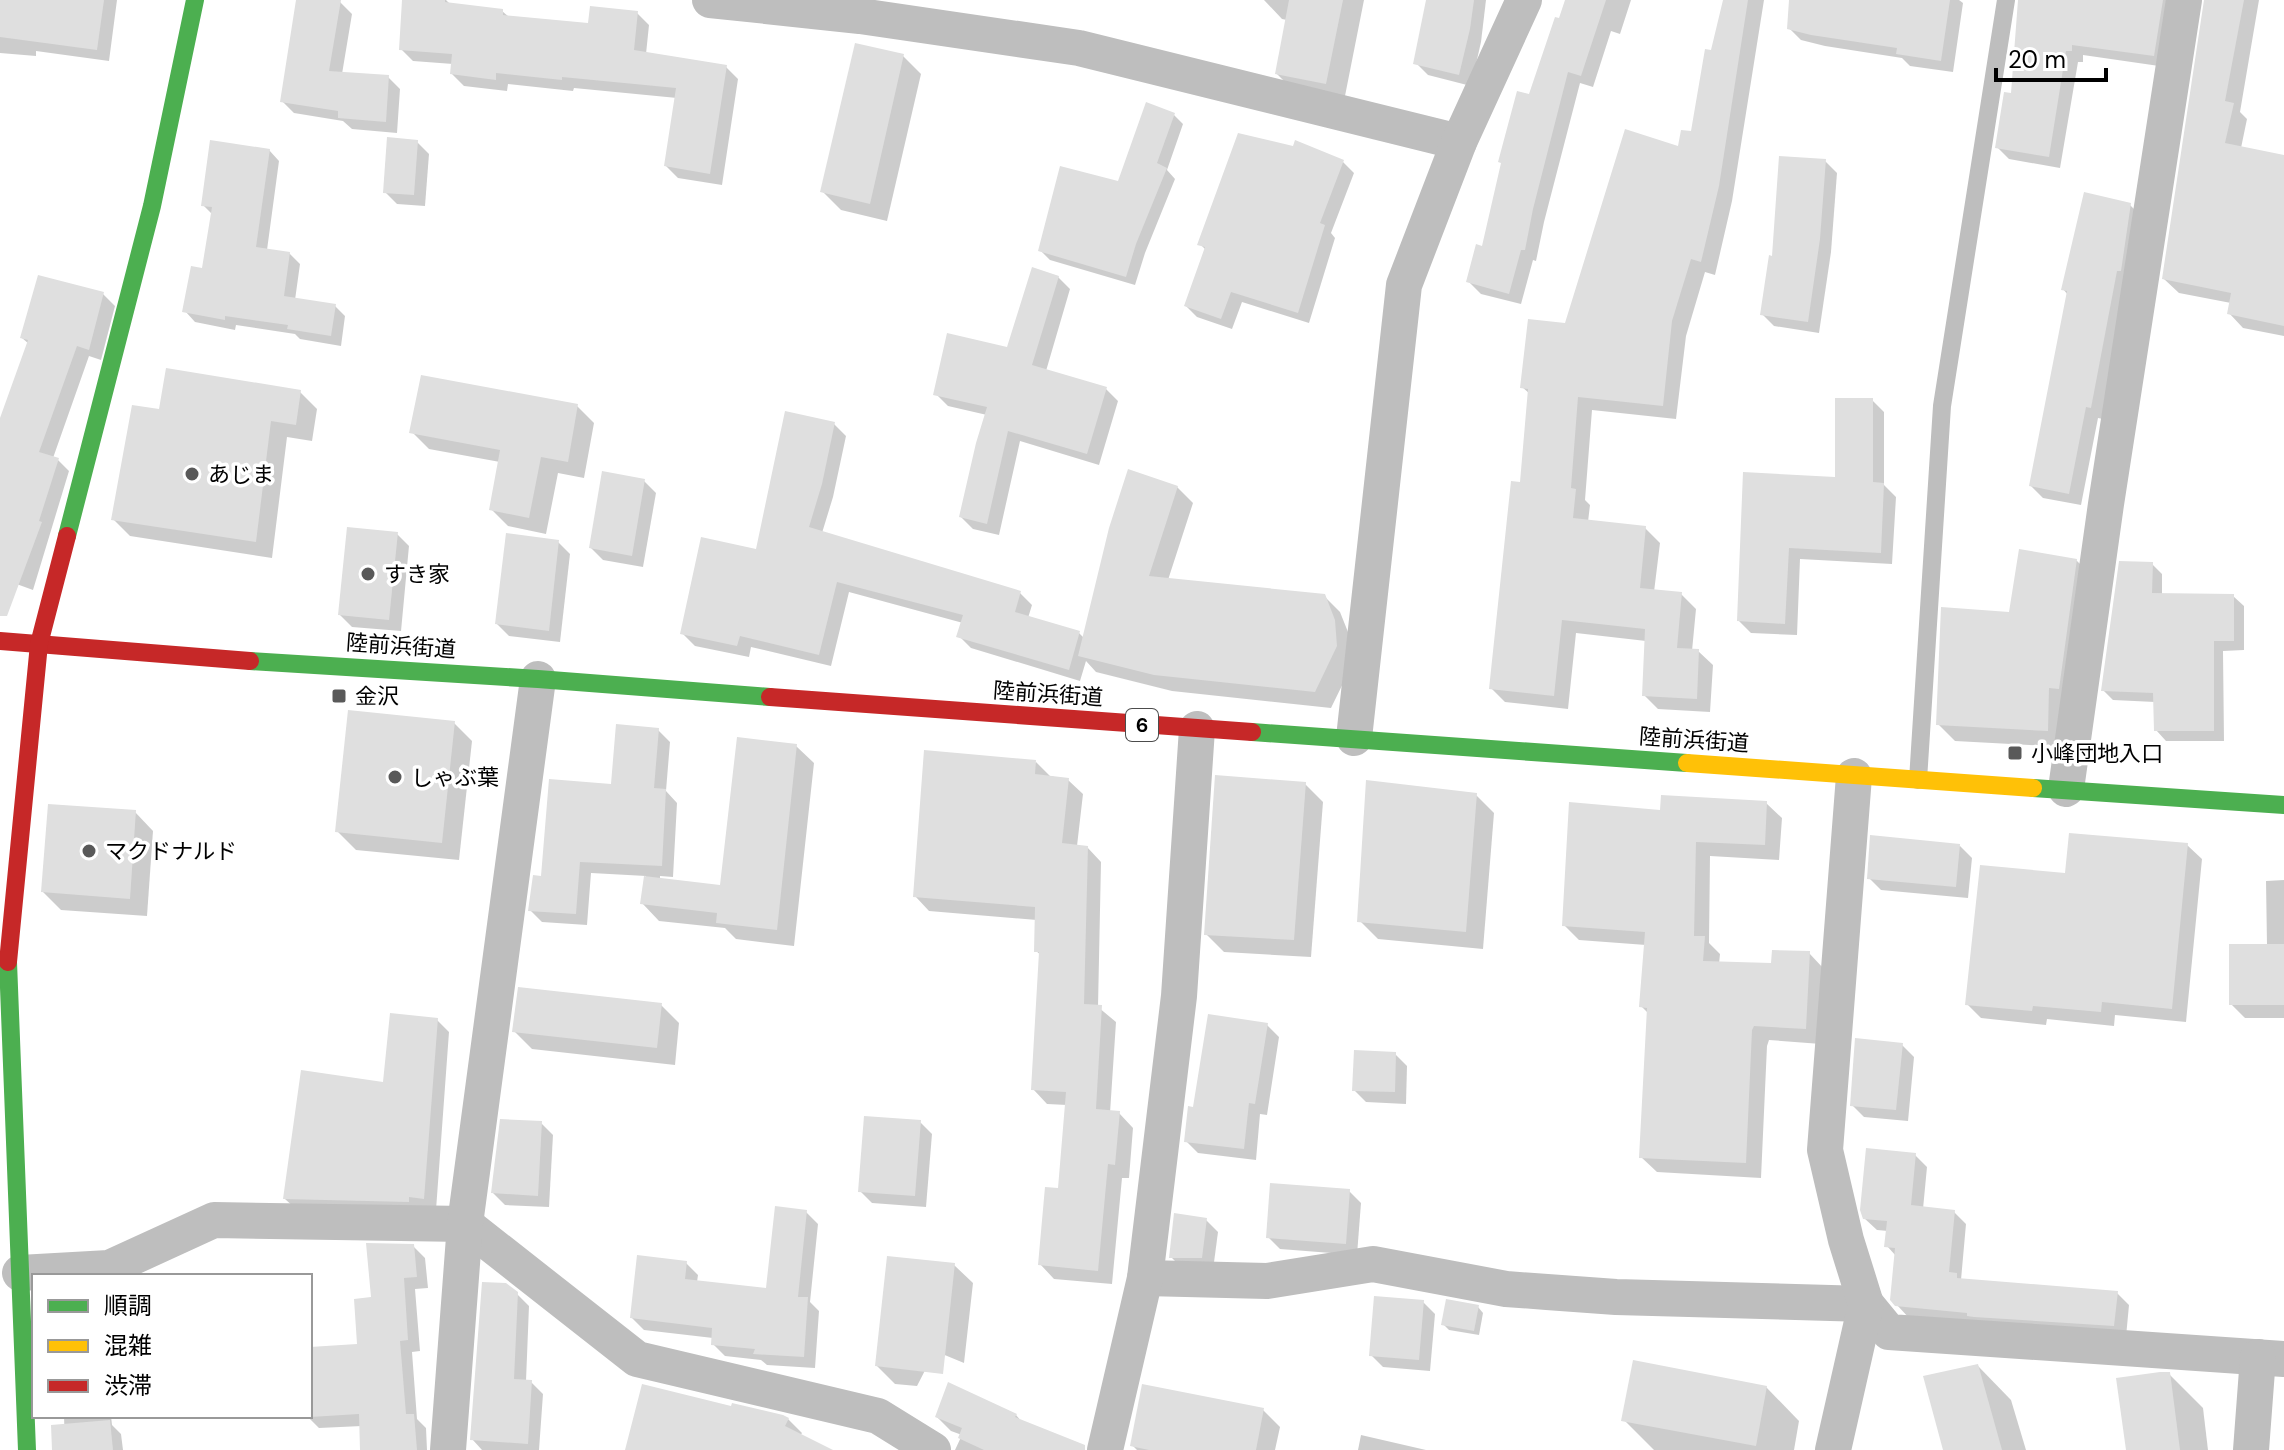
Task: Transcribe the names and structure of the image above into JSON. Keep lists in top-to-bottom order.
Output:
{
  "streets": {
    "main road": ["陸前浜街道", "6"]
  },
  "places": {
    "other": [
      "あじま",
      "すき家",
      "しゃぶ葉",
      "マクドナルド"
    ],
    "transit": ["金沢", "小峰団地入口"]
  },
  "legend": ["順調", "混雑", "渋滞"],
  "scale_bar": "20 m"
}
